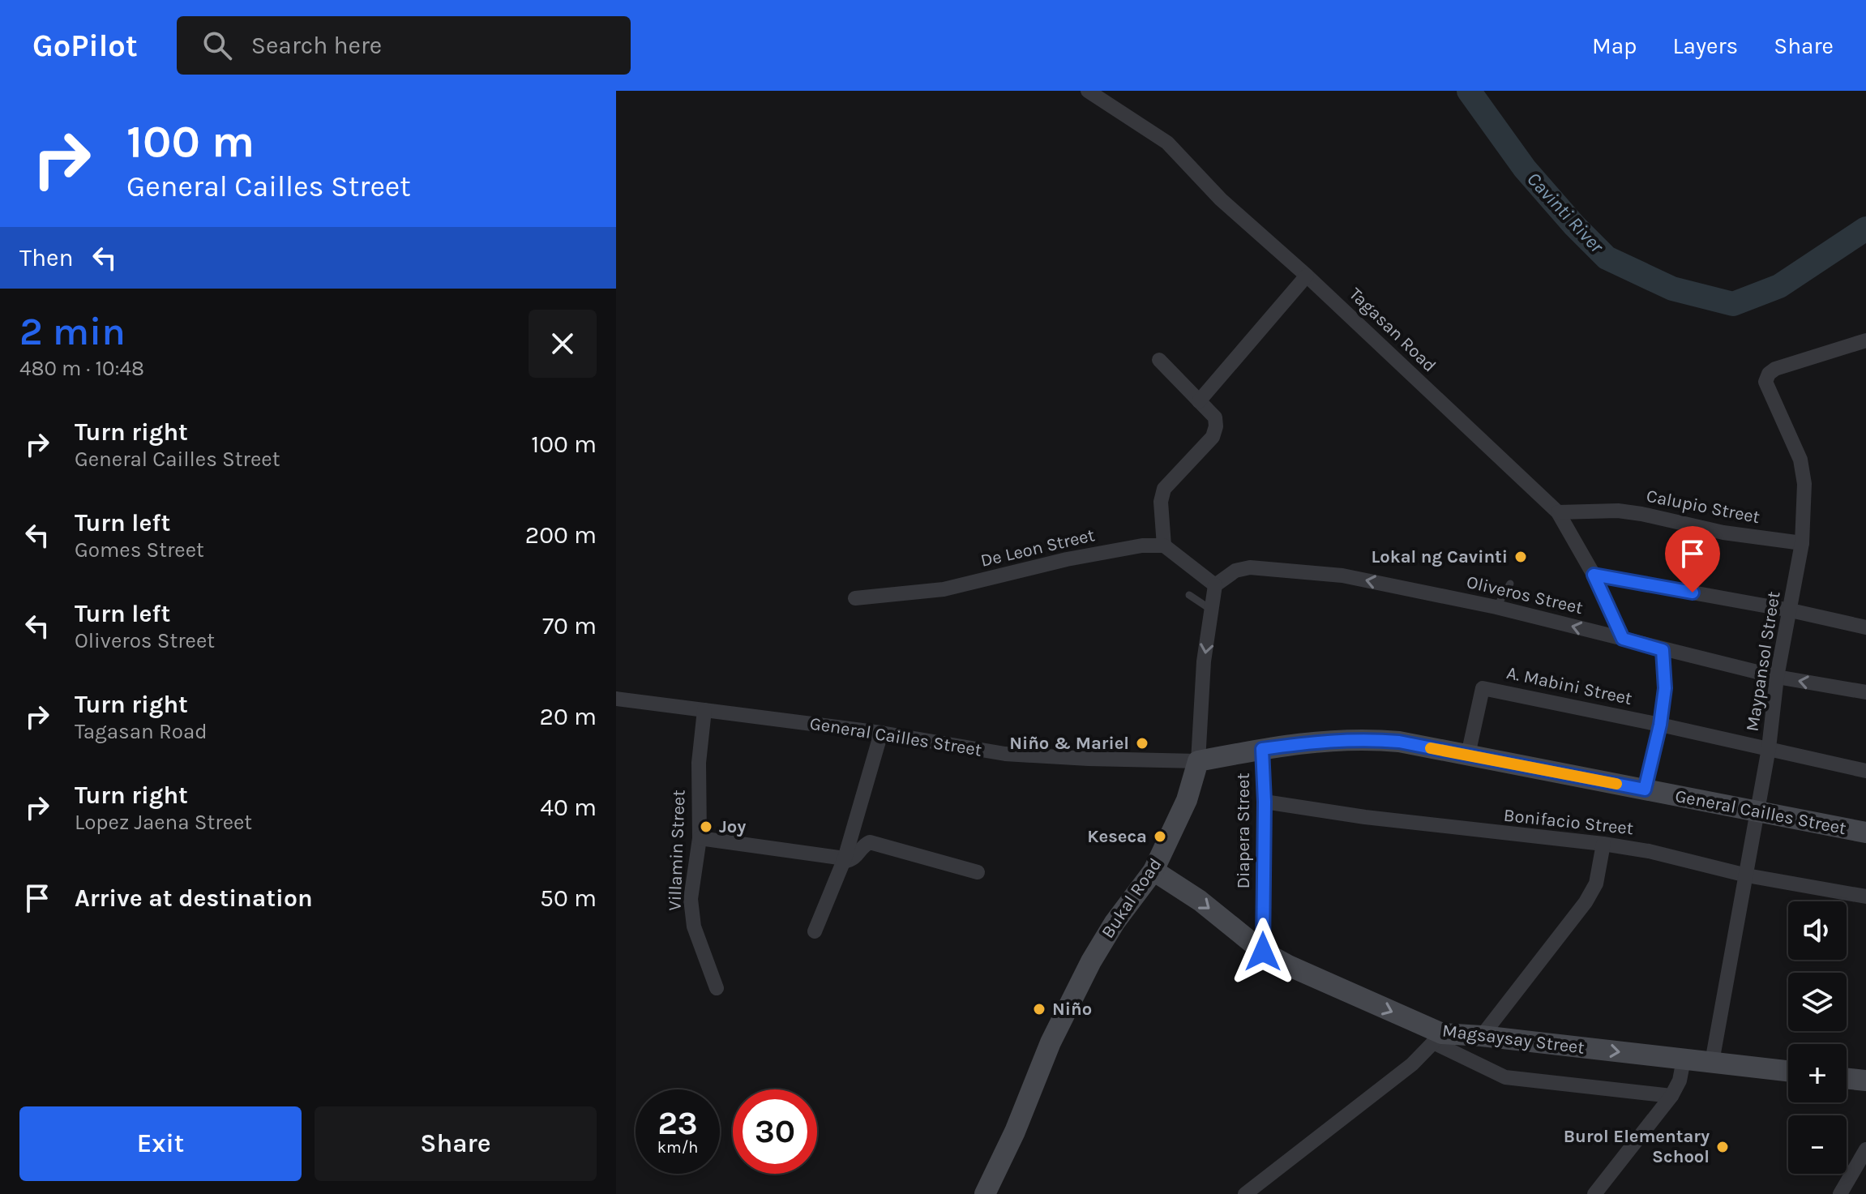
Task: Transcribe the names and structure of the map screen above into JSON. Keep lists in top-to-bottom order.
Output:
{
  "streets": {
    "street": [
      "Tagasan Road",
      "Calupio Street",
      "De Leon Street",
      "Oliveros Street",
      "Maypansol Street",
      "A. Mabini Street",
      "General Cailles Street",
      "Bonifacio Street",
      "Diapera Street",
      "Villamin Street",
      "Bukal Road",
      "Magsaysay Street"
    ]
  },
  "crossings": [
    ["Tagasan Road", "Calupio Street"],
    ["Tagasan Road", "Oliveros Street"],
    ["Calupio Street", "Maypansol Street"],
    ["Oliveros Street", "Maypansol Street"],
    ["Oliveros Street", "Bukal Road"],
    ["Maypansol Street", "A. Mabini Street"],
    ["Maypansol Street", "General Cailles Street"],
    ["Maypansol Street", "Bonifacio Street"],
    ["Maypansol Street", "Magsaysay Street"],
    ["A. Mabini Street", "General Cailles Street"],
    ["General Cailles Street", "Diapera Street"],
    ["General Cailles Street", "Villamin Street"],
    ["General Cailles Street", "Bukal Road"],
    ["Bonifacio Street", "Diapera Street"],
    ["Diapera Street", "Magsaysay Street"],
    ["Bukal Road", "Magsaysay Street"]
  ],
  "one_way": ["Oliveros Street"],
  "water": ["Cavinti River"],
  "places": [
    "Lokal ng Cavinti",
    "Niño & Mariel",
    "Joy",
    "Keseca",
    "Niño",
    "Burol Elementary School"
  ],
  "page": {
    "header": "GoPilot",
    "search": "Search here",
    "nav": ["Map", "Layers", "Share"],
    "turn": ["100 m", "General Cailles Street"],
    "then": "Then",
    "heading": ["2 min", "480 m · 10:48"],
    "list": [
      {
        "name": "Turn right",
        "note": "General Cailles Street",
        "value": "100 m"
      },
      {
        "name": "Turn left",
        "note": "Gomes Street",
        "value": "200 m"
      },
      {
        "name": "Turn left",
        "note": "Oliveros Street",
        "value": "70 m"
      },
      {
        "name": "Turn right",
        "note": "Tagasan Road",
        "value": "20 m"
      },
      {
        "name": "Turn right",
        "note": "Lopez Jaena Street",
        "value": "40 m"
      },
      {
        "name": "Arrive at destination",
        "value": "50 m"
      }
    ],
    "map_buttons": ["+", "−"],
    "speed": "23 km/h",
    "limit": "30",
    "buttons": ["Exit", "Share"]
  }
}
